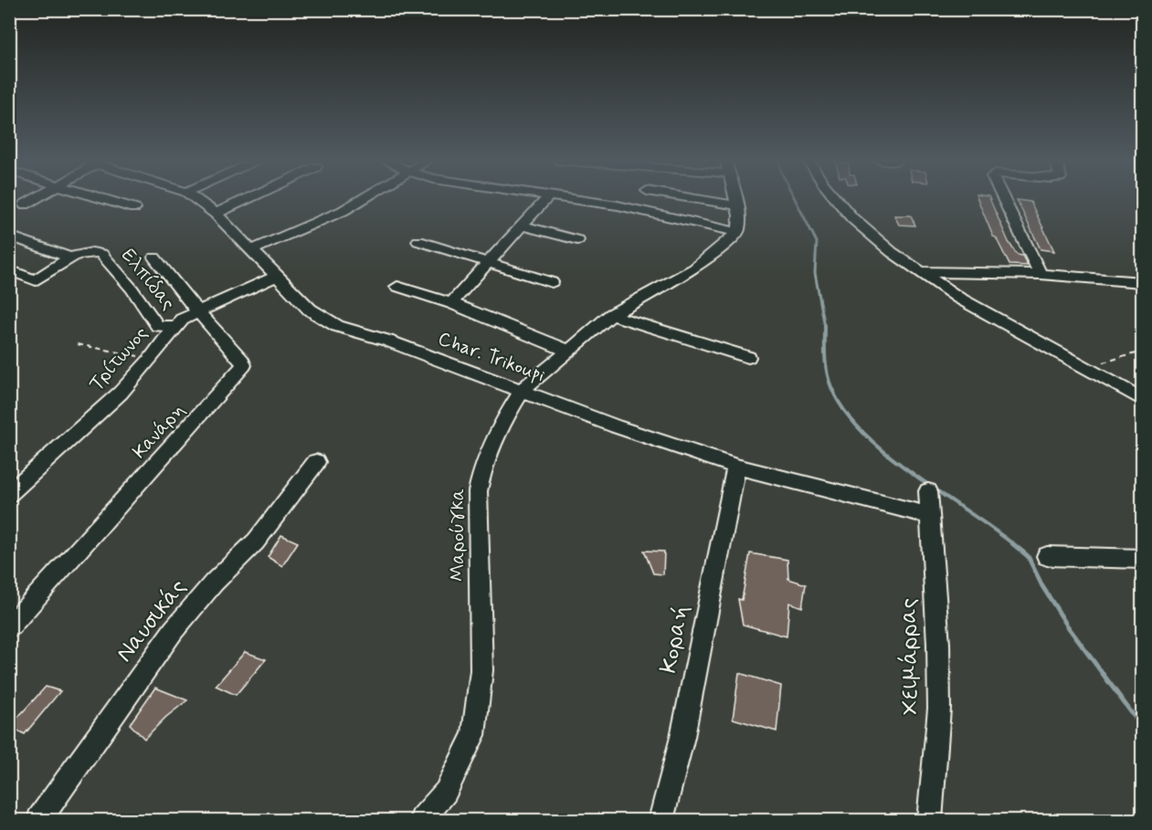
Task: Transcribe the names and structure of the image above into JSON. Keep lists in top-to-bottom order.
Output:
{
  "streets": {
    "street": [
      "Ελπίδας",
      "Char. Trikoupi",
      "Τρίτωνος",
      "Κανάρη",
      "Μαρούγκα",
      "Ναυσικάς",
      "Κοραή",
      "Χειμάρρας"
    ]
  },
  "crossings": [
    ["Ελπίδας", "Τρίτωνος"],
    ["Char. Trikoupi", "Τρίτωνος"],
    ["Char. Trikoupi", "Μαρούγκα"],
    ["Char. Trikoupi", "Κοραή"],
    ["Char. Trikoupi", "Χειμάρρας"],
    ["Τρίτωνος", "Κανάρη"]
  ]
}
